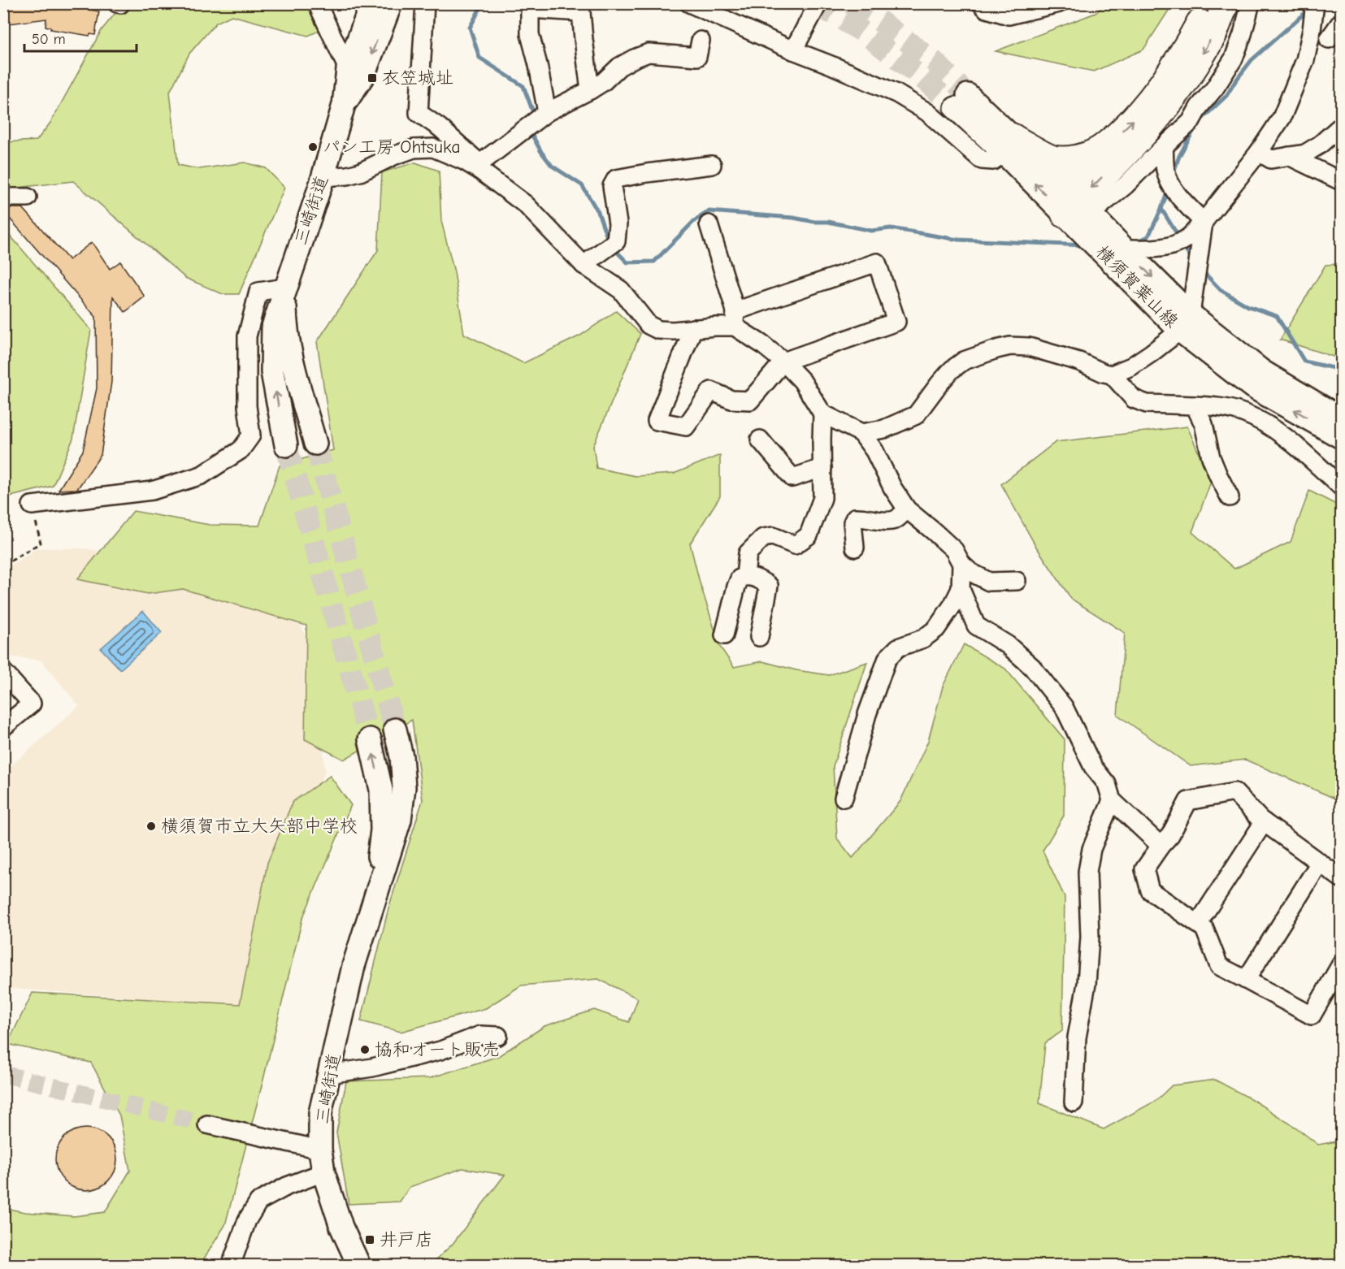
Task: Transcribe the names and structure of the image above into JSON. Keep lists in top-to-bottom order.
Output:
{
  "streets": {
    "main road": ["三崎街道", "横須賀葉山線"]
  },
  "places": {
    "transit": ["衣笠城址", "井戸店"],
    "other": ["パン工房 Ohtsuka", "横須賀市立大矢部中学校", "協和オート販売"]
  },
  "scale_bar": "50 m"
}
